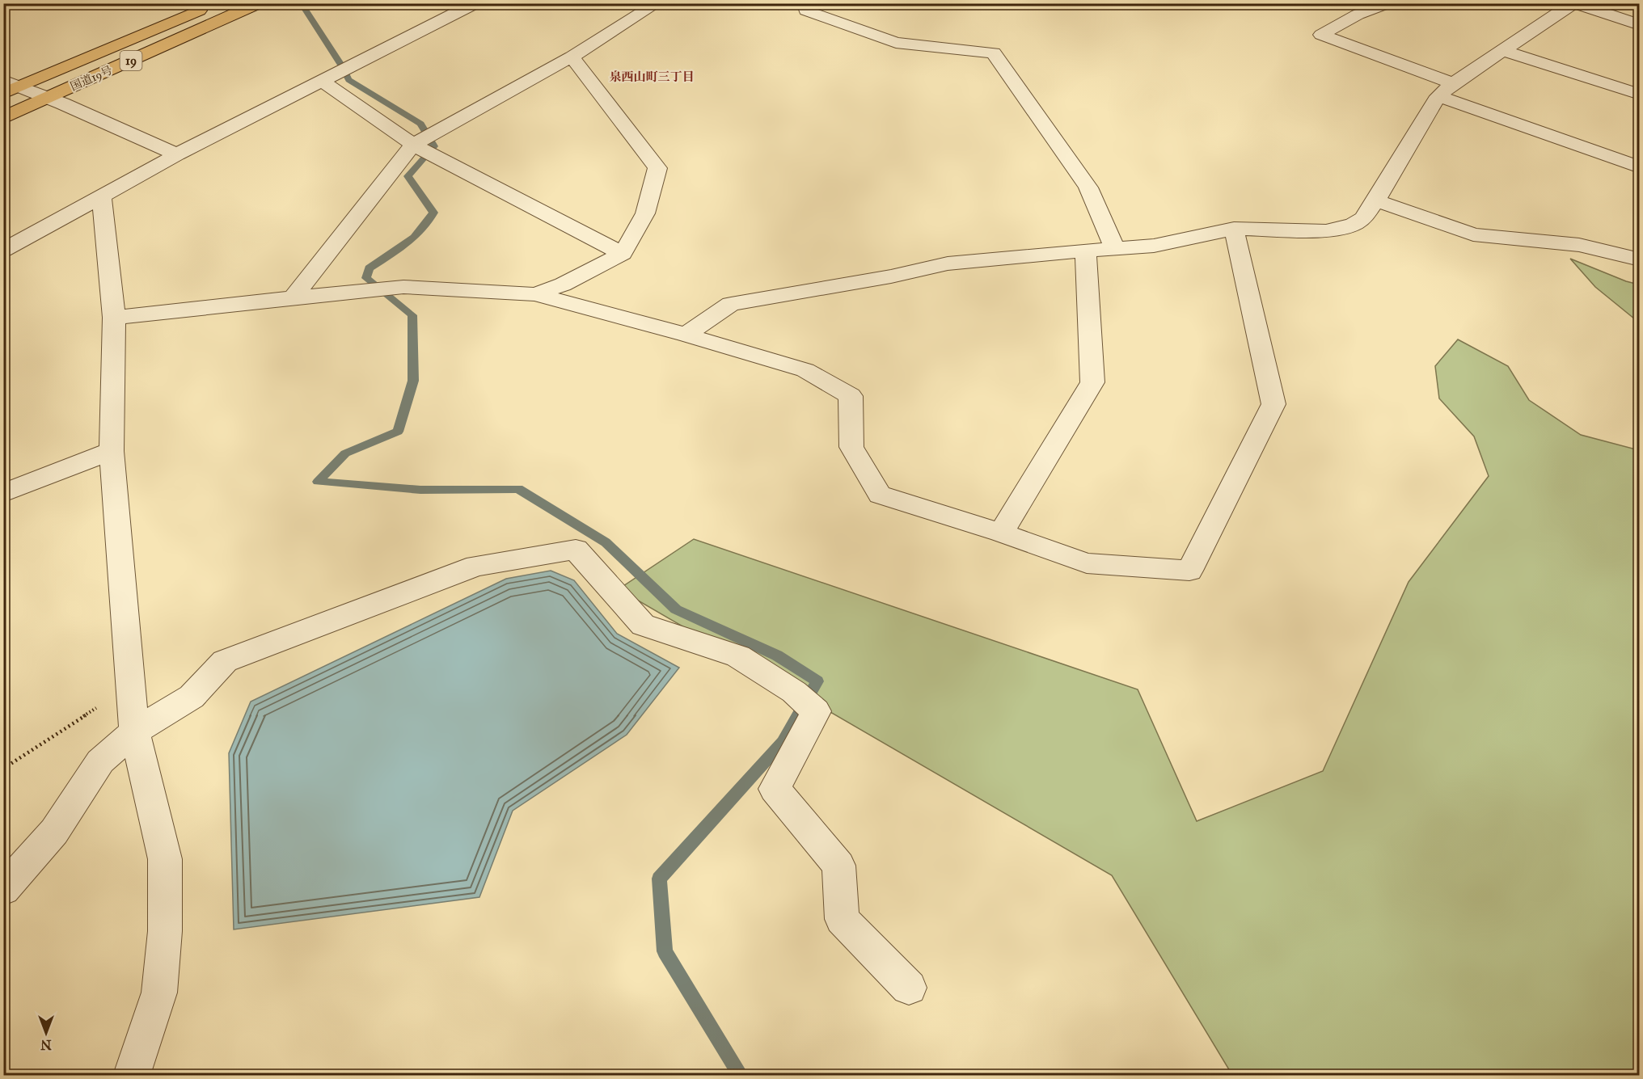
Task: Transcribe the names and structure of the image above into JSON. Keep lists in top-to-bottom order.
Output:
{
  "streets": {
    "highway": ["19", "国道19号"]
  },
  "districts": ["泉西山町三丁目"],
  "north": "bottom"
}
